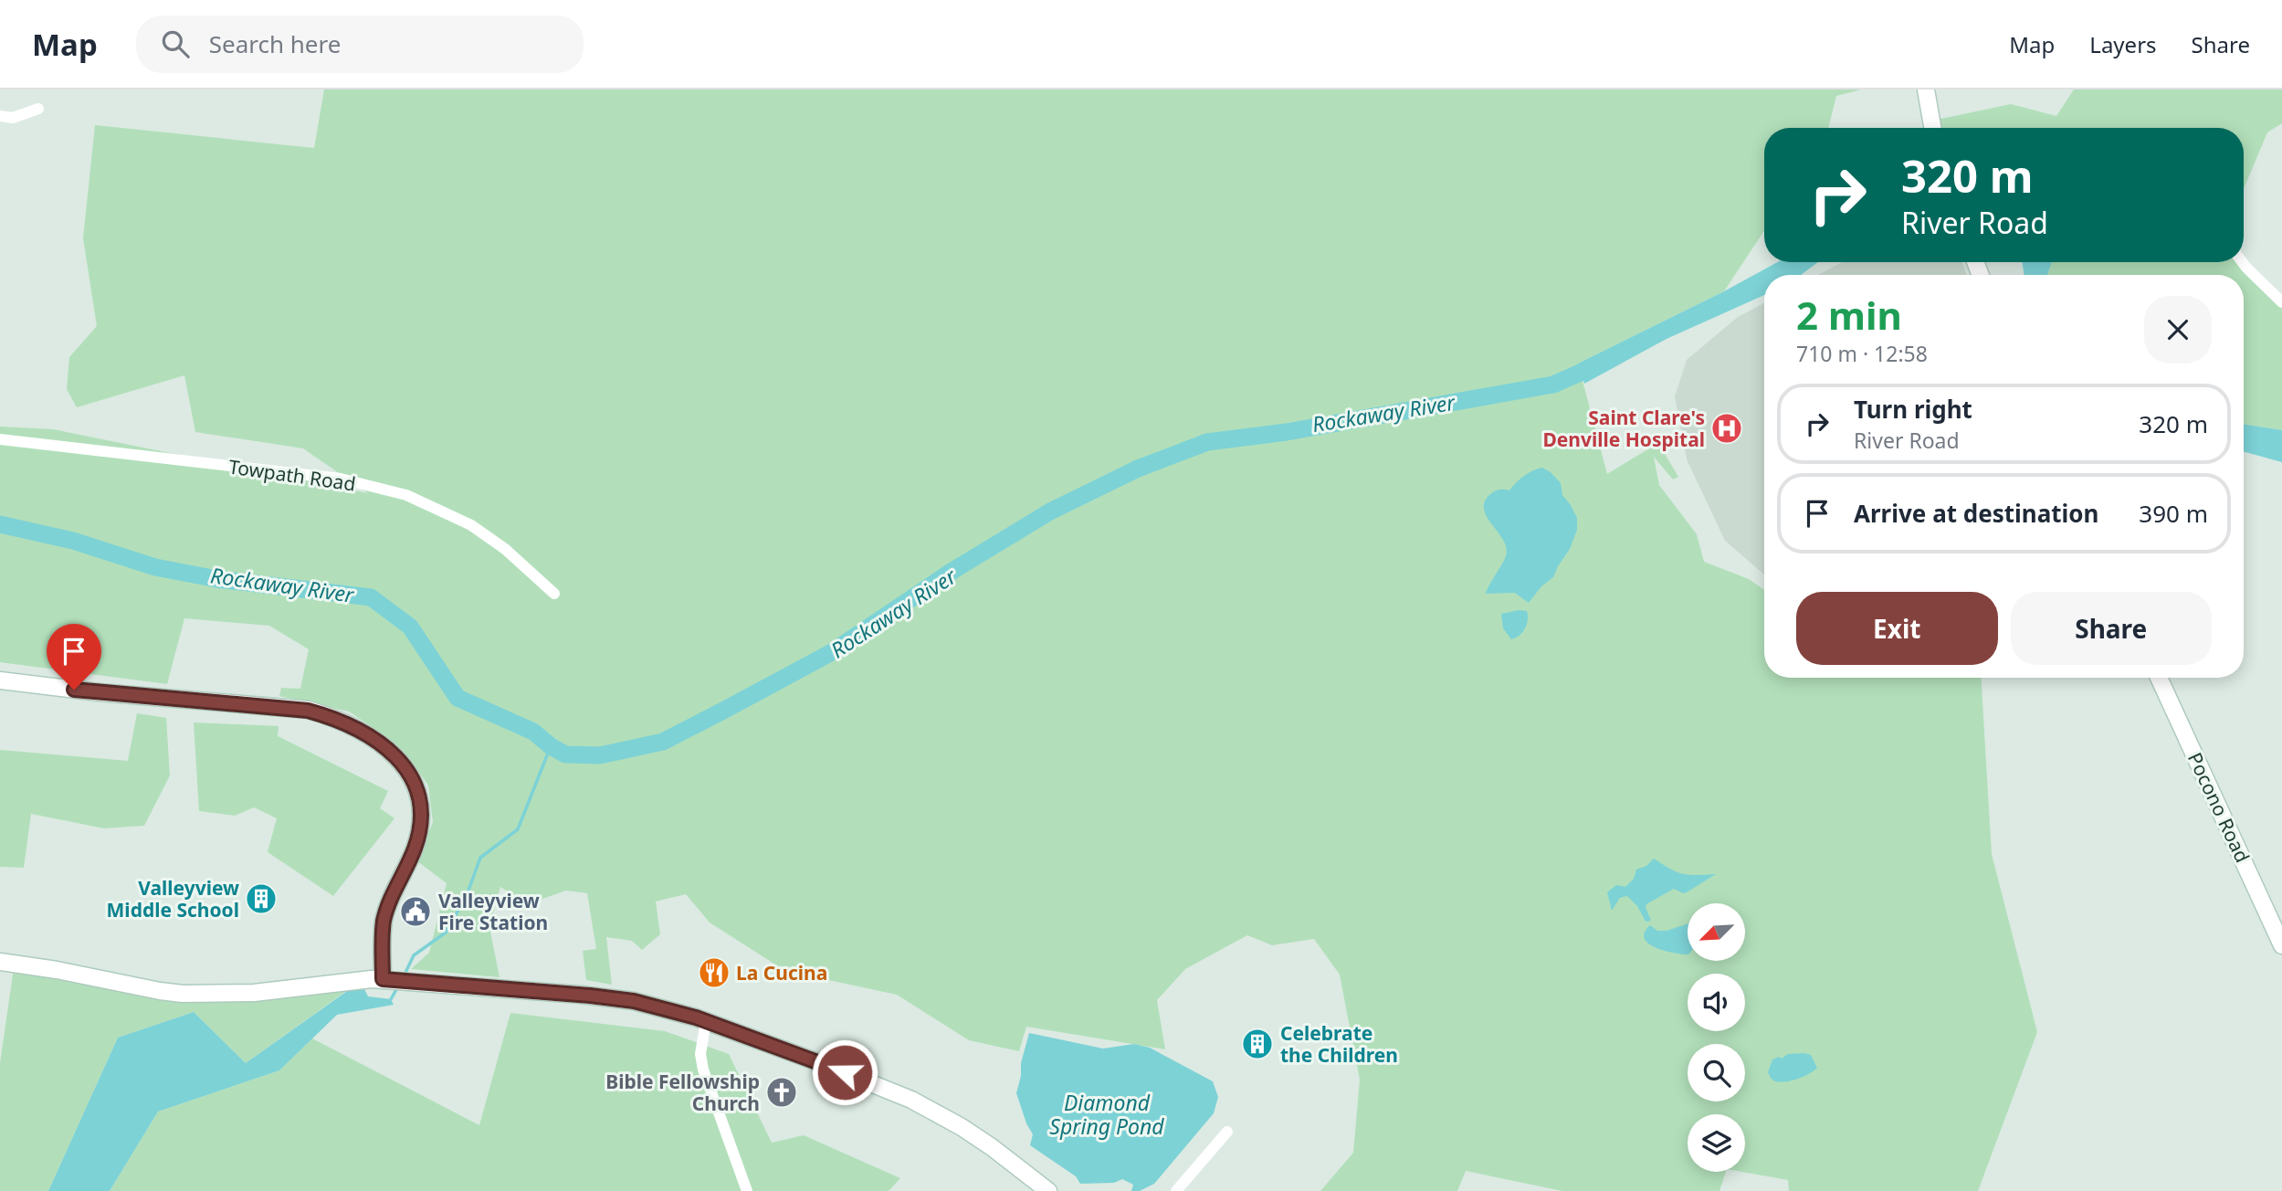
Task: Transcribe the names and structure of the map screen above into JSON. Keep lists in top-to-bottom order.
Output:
{
  "streets": {
    "street": ["Towpath Road", "Pocono Road"]
  },
  "water": ["Rockaway River", "Diamond Spring Pond"],
  "places": {
    "hospital": ["Saint Clare's Denville Hospital"],
    "building": ["Valleyview Middle School", "Celebrate the Children"],
    "public building": ["Valleyview Fire Station"],
    "restaurant": ["La Cucina"],
    "church": ["Bible Fellowship Church"]
  },
  "north": "bottom left",
  "page": {
    "header": "Map",
    "search": "Search here",
    "nav": ["Map", "Layers", "Share"],
    "turn": ["320 m", "River Road"],
    "heading": ["2 min", "710 m · 12:58"],
    "list": [
      {
        "name": "Turn right",
        "note": "River Road",
        "value": "320 m"
      },
      {
        "name": "Arrive at destination",
        "value": "390 m"
      }
    ],
    "buttons": ["Exit", "Share"]
  }
}
